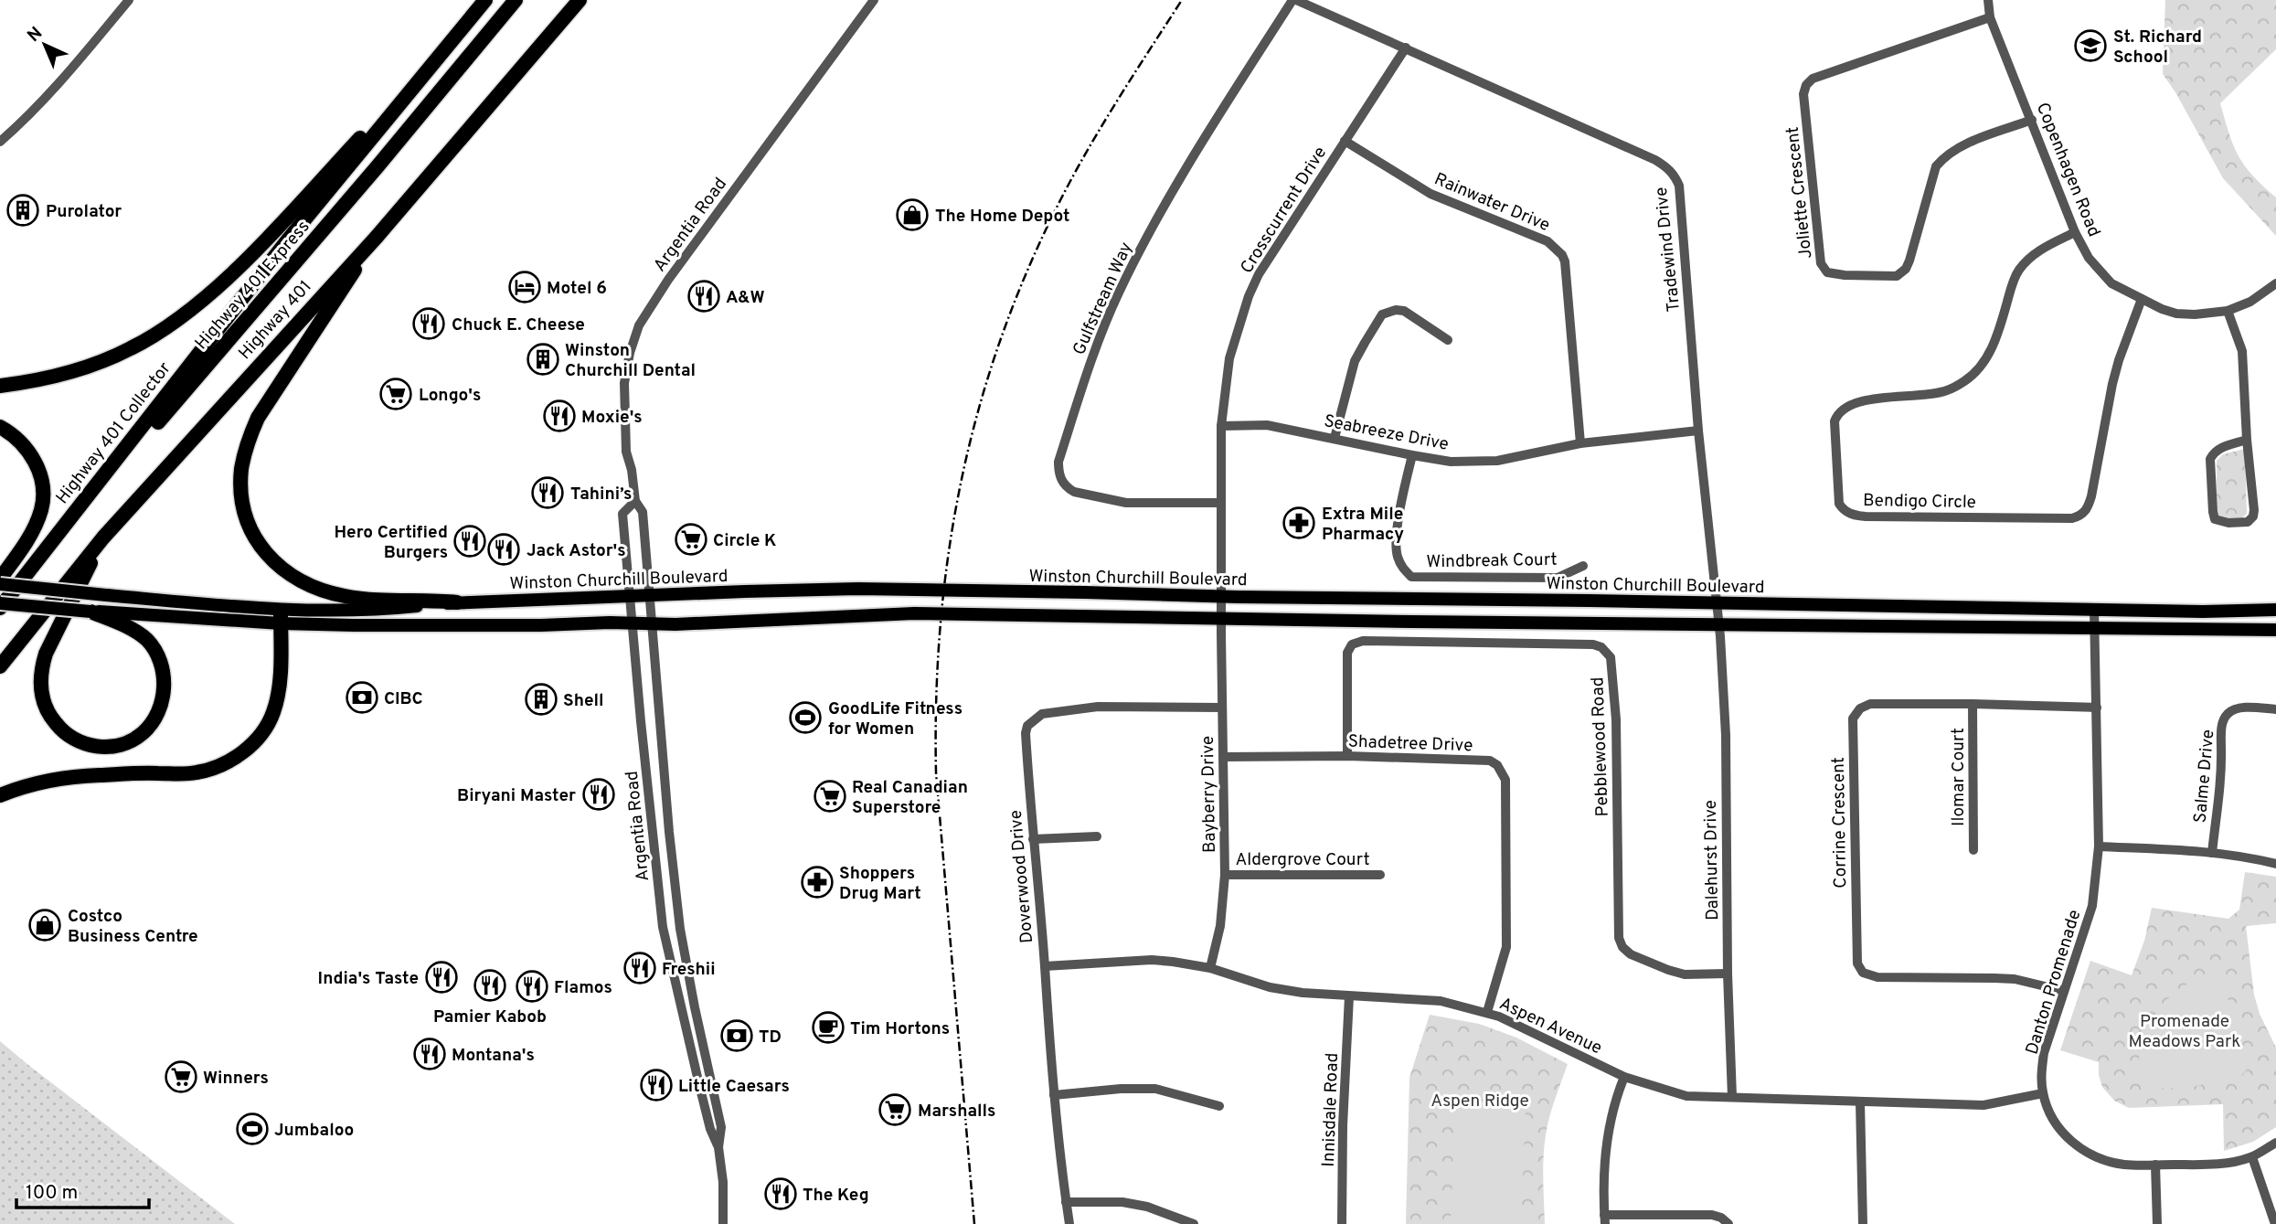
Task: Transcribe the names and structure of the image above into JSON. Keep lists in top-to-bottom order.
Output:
{
  "streets": {
    "highway": ["Highway 401 Express", "Highway 401", "Highway 401 Collector"],
    "main road": ["Winston Churchill Boulevard"],
    "street": [
      "Copenhagen Road",
      "Joliette Crescent",
      "Rainwater Drive",
      "Crosscurrent Drive",
      "Argentia Road",
      "Tradewind Drive",
      "Gulfstream Way",
      "Seabreeze Drive",
      "Bendigo Circle",
      "Windbreak Court",
      "Shadetree Drive",
      "Pebblewood Road",
      "Salme Drive",
      "Ilomar Court",
      "Bayberry Drive",
      "Corrine Crescent",
      "Aldergrove Court",
      "Dalehurst Drive",
      "Doverwood Drive",
      "Danton Promenade",
      "Aspen Avenue",
      "Innisdale Road"
    ]
  },
  "crossings": [
    ["Copenhagen Road", "Joliette Crescent"],
    ["Copenhagen Road", "Bendigo Circle"],
    ["Rainwater Drive", "Crosscurrent Drive"],
    ["Rainwater Drive", "Seabreeze Drive"],
    ["Crosscurrent Drive", "Tradewind Drive"],
    ["Crosscurrent Drive", "Gulfstream Way"],
    ["Crosscurrent Drive", "Seabreeze Drive"],
    ["Crosscurrent Drive", "Winston Churchill Boulevard"],
    ["Crosscurrent Drive", "Bayberry Drive"],
    ["Argentia Road", "Winston Churchill Boulevard"],
    ["Tradewind Drive", "Gulfstream Way"],
    ["Tradewind Drive", "Seabreeze Drive"],
    ["Tradewind Drive", "Winston Churchill Boulevard"],
    ["Tradewind Drive", "Dalehurst Drive"],
    ["Highway 401 Express", "Highway 401 Collector"],
    ["Highway 401 Express", "Winston Churchill Boulevard"],
    ["Seabreeze Drive", "Windbreak Court"],
    ["Highway 401 Collector", "Winston Churchill Boulevard"],
    ["Winston Churchill Boulevard", "Bayberry Drive"],
    ["Winston Churchill Boulevard", "Dalehurst Drive"],
    ["Winston Churchill Boulevard", "Danton Promenade"],
    ["Shadetree Drive", "Pebblewood Road"],
    ["Shadetree Drive", "Bayberry Drive"],
    ["Shadetree Drive", "Aspen Avenue"],
    ["Pebblewood Road", "Dalehurst Drive"],
    ["Ilomar Court", "Corrine Crescent"],
    ["Bayberry Drive", "Aldergrove Court"],
    ["Bayberry Drive", "Doverwood Drive"],
    ["Bayberry Drive", "Aspen Avenue"],
    ["Corrine Crescent", "Danton Promenade"],
    ["Dalehurst Drive", "Aspen Avenue"],
    ["Doverwood Drive", "Aspen Avenue"],
    ["Danton Promenade", "Aspen Avenue"],
    ["Aspen Avenue", "Innisdale Road"]
  ],
  "parks": ["Promenade Meadows Park", "Aspen Ridge"],
  "places": {
    "school or university": ["St. Richard School"],
    "building": ["Purolator", "Winston Churchill Dental", "Shell"],
    "shop": ["The Home Depot", "Costco Business Centre"],
    "hotel": ["Motel 6"],
    "restaurant": [
      "A&W",
      "Chuck E. Cheese",
      "Moxie's",
      "Tahini’s",
      "Hero Certified Burgers",
      "Jack Astor's",
      "Biryani Master",
      "Freshii",
      "India's Taste",
      "Pamier Kabob",
      "Flamos",
      "Montana's",
      "Little Caesars",
      "The Keg"
    ],
    "supermarket": [
      "Longo's",
      "Circle K",
      "Real Canadian Superstore",
      "Winners",
      "Marshalls"
    ],
    "pharmacy": ["Extra Mile Pharmacy", "Shoppers Drug Mart"],
    "bank": ["CIBC", "TD"],
    "sports": ["GoodLife Fitness for Women", "Jumbaloo"],
    "cafe": ["Tim Hortons"]
  },
  "scale_bar": "100 m",
  "north": "top left"
}
